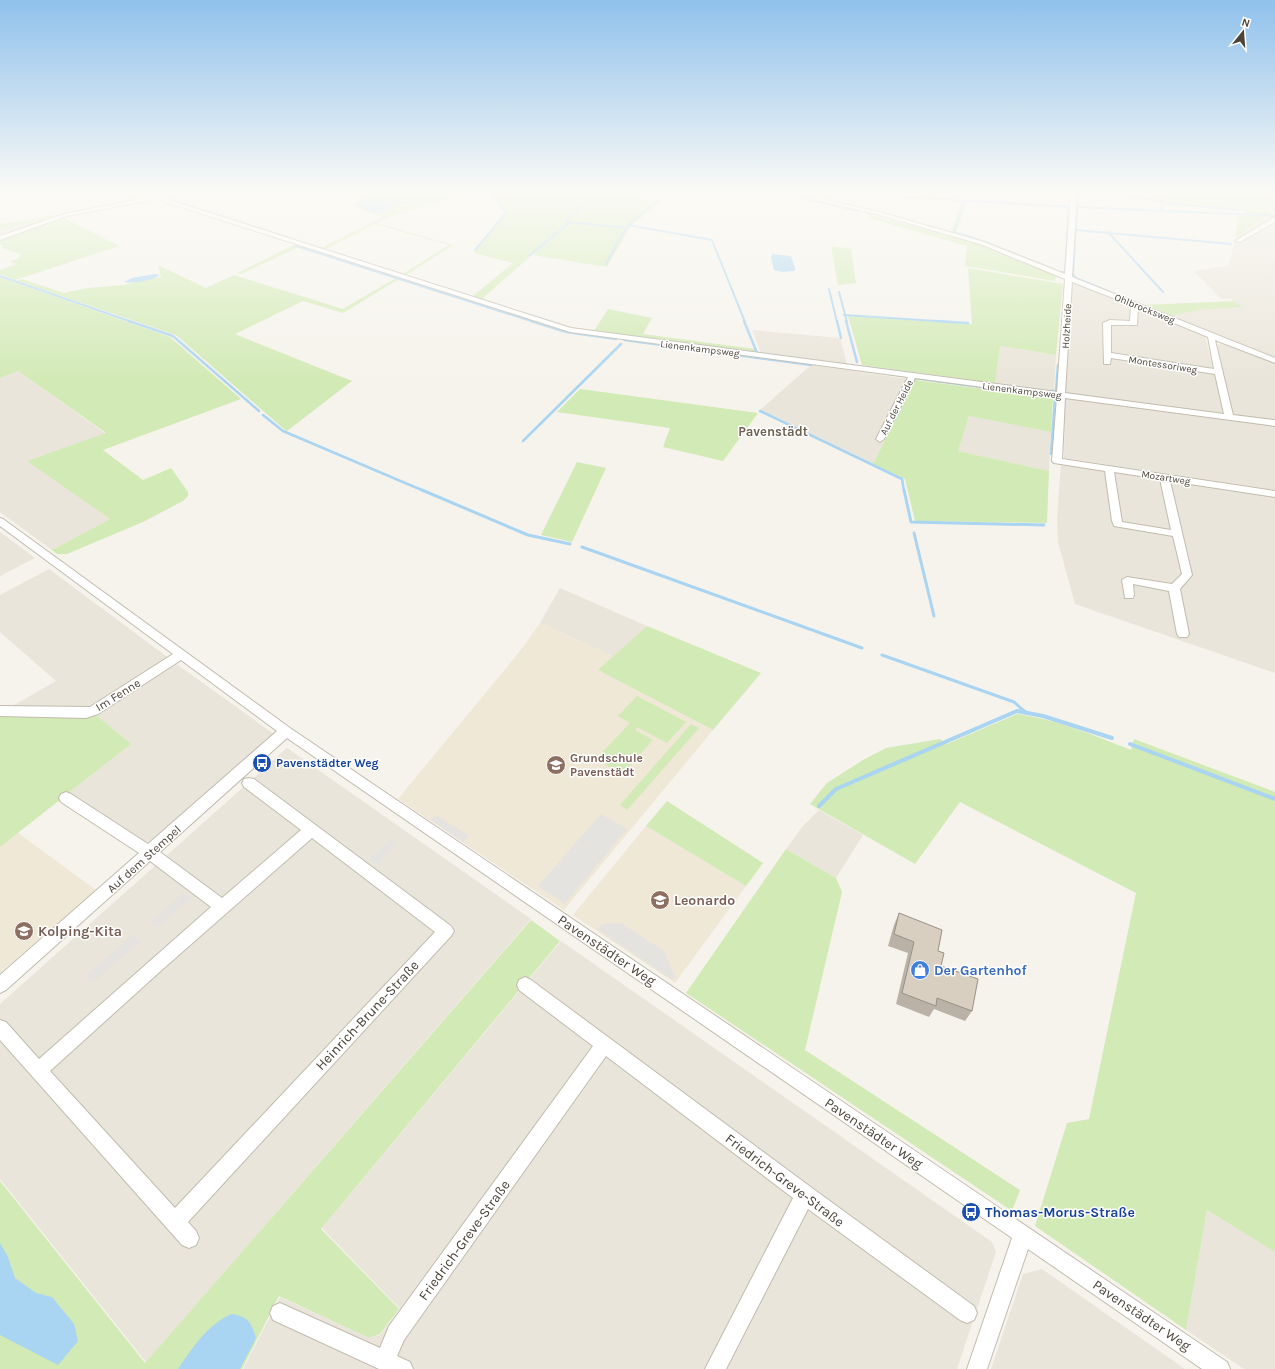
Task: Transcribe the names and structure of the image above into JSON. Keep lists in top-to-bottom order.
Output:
{
  "streets": {
    "street": [
      "Ohlbrocksweg",
      "Holzheide",
      "Lienenkampsweg",
      "Montessoriweg",
      "Auf der Heide",
      "Mozartweg",
      "Im Fenne",
      "Auf dem Stempel",
      "Pavenstädter Weg",
      "Heinrich-Brune-Straße",
      "Friedrich-Greve-Straße"
    ]
  },
  "crossings": [
    ["Ohlbrocksweg", "Holzheide"],
    ["Ohlbrocksweg", "Montessoriweg"],
    ["Holzheide", "Lienenkampsweg"],
    ["Holzheide", "Mozartweg"],
    ["Lienenkampsweg", "Auf der Heide"],
    ["Im Fenne", "Pavenstädter Weg"],
    ["Auf dem Stempel", "Pavenstädter Weg"]
  ],
  "districts": ["Pavenstädt"],
  "places": {
    "bus stop": ["Pavenstädter Weg", "Thomas-Morus-Straße"],
    "school or university": ["Grundschule Pavenstädt", "Leonardo", "Kolping-Kita"],
    "shop": ["Der Gartenhof"]
  },
  "north": "top"
}
